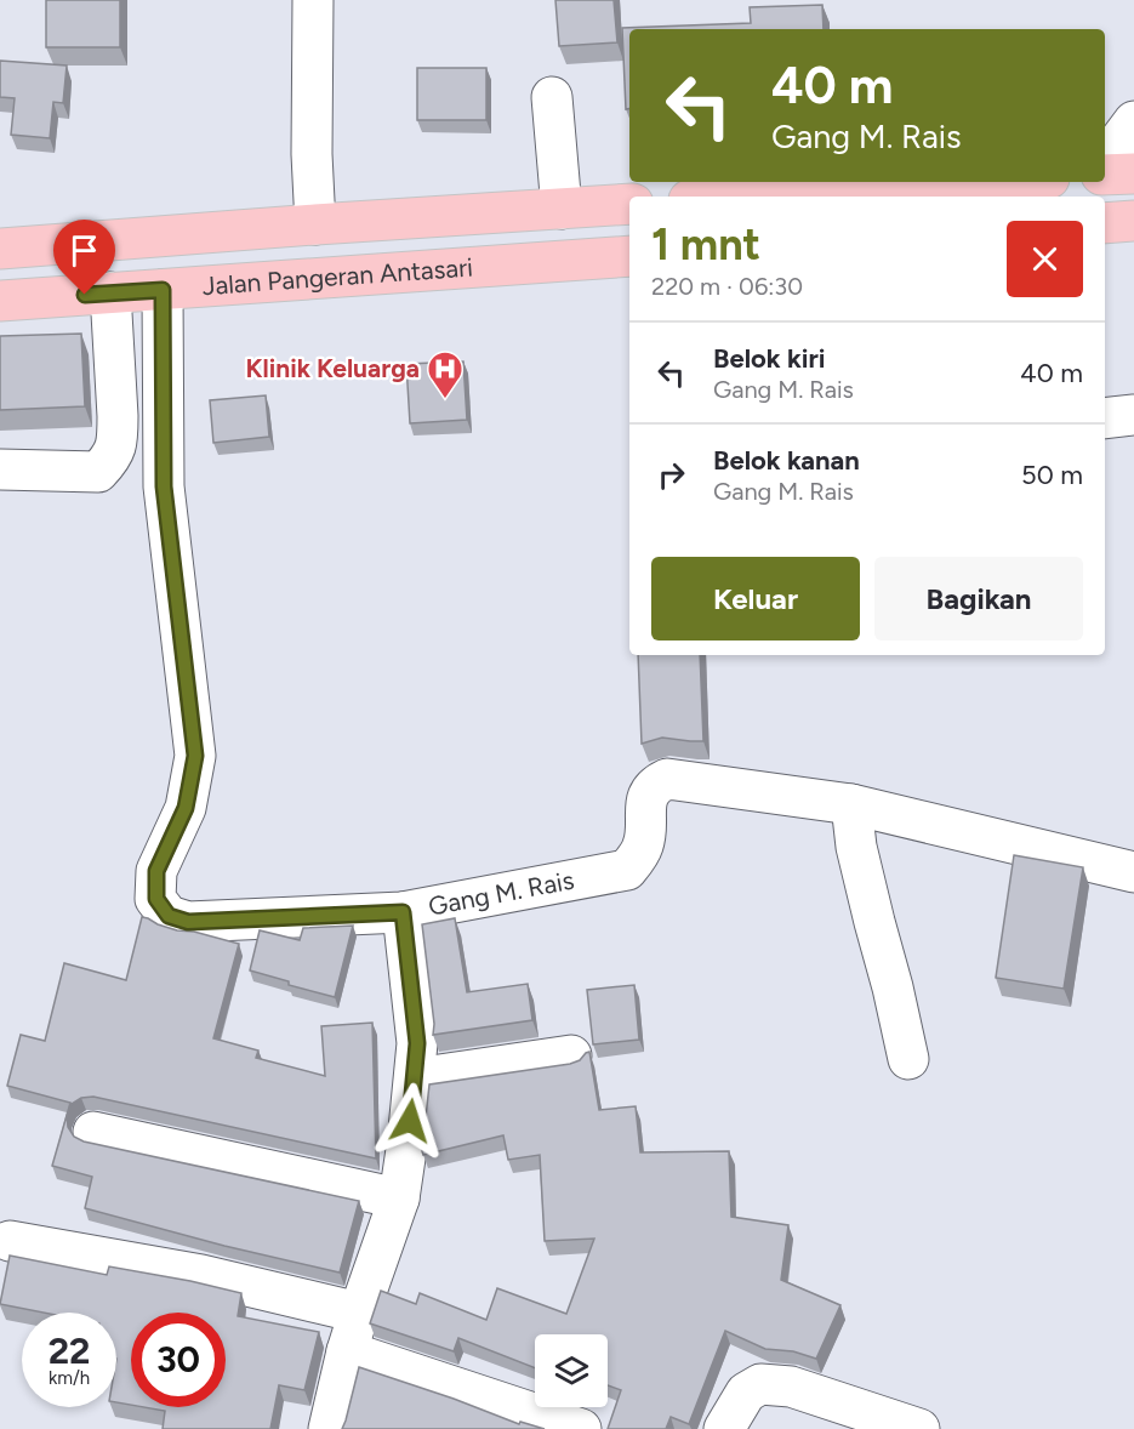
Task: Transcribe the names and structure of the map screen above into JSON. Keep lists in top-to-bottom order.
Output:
{
  "streets": {
    "main road": ["Jalan Pangeran Antasari"],
    "street": ["Gang M. Rais"]
  },
  "crossings": [
    ["Jalan Pangeran Antasari", "Gang M. Rais"]
  ],
  "places": {
    "hospital": ["Klinik Keluarga"]
  },
  "page": {
    "turn": ["40 m", "Gang M. Rais"],
    "heading": ["1 mnt", "220 m · 06:30"],
    "list": [
      {
        "name": "Belok kiri",
        "note": "Gang M. Rais",
        "value": "40 m"
      },
      {
        "name": "Belok kanan",
        "note": "Gang M. Rais",
        "value": "50 m"
      }
    ],
    "buttons": ["Keluar", "Bagikan"],
    "speed": "22 km/h",
    "limit": "30"
  }
}
